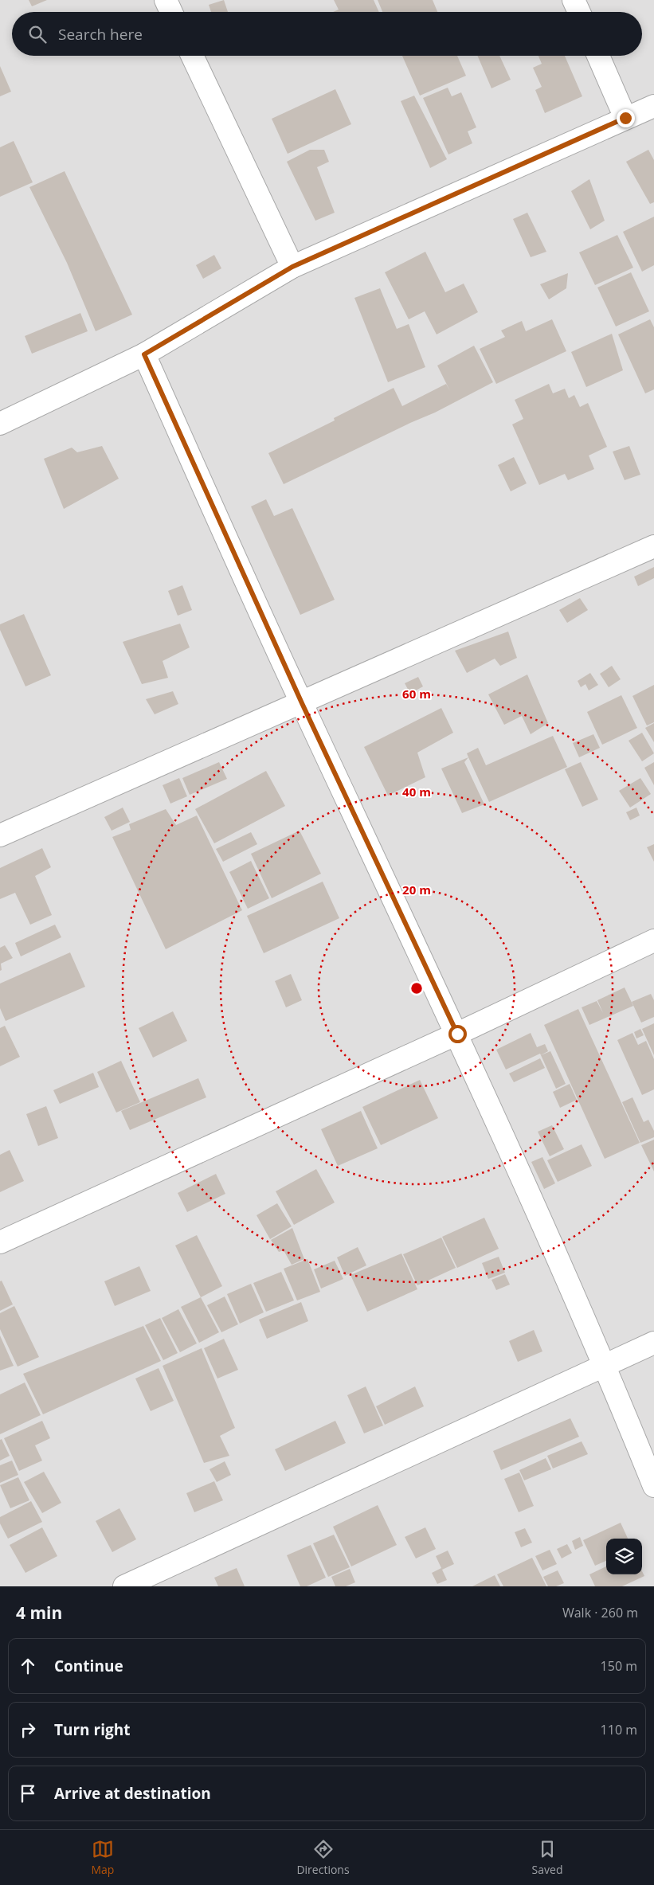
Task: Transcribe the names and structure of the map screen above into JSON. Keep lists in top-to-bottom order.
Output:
{
  "page": {
    "search": "Search here",
    "heading": ["4 min", "Walk · 260 m"],
    "list": [
      ["Continue", "150 m"],
      ["Turn right", "110 m"],
      "Arrive at destination"
    ],
    "nav": ["Map", "Directions", "Saved"]
  },
  "rings": ["60 m", "40 m", "20 m"]
}
